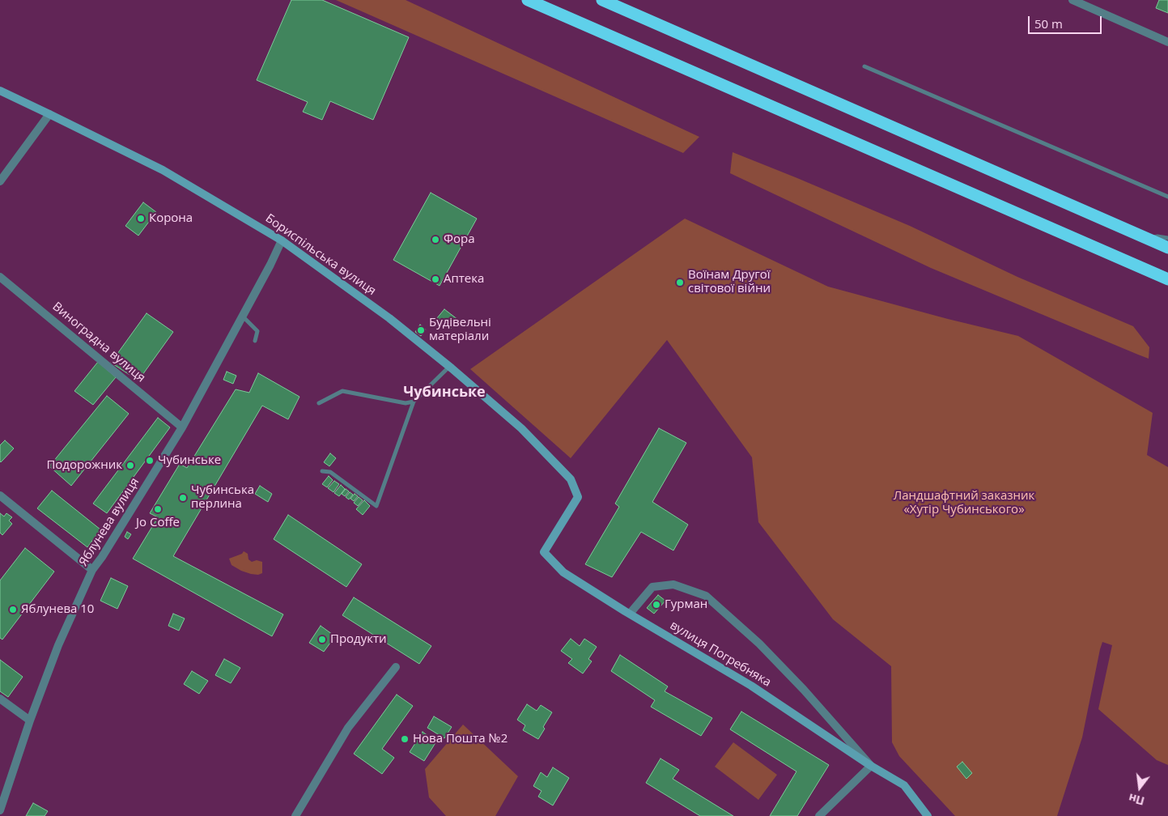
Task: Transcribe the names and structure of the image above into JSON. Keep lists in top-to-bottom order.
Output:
{
  "streets": {
    "street": [
      "Бориспільська вулиця",
      "Виноградна вулиця",
      "Яблунева вулиця",
      "вулиця Погребняка"
    ]
  },
  "crossings": [
    ["Бориспільська вулиця", "Яблунева вулиця"],
    ["Бориспільська вулиця", "вулиця Погребняка"],
    ["Виноградна вулиця", "Яблунева вулиця"]
  ],
  "districts": ["Чубинське"],
  "parks": ["Ландшафтний заказник «Хутір Чубинського»"],
  "places": [
    "Корона",
    "Фора",
    "Аптека",
    "Воїнам Другої світової війни",
    "Будівельні матеріали",
    "Чубинське",
    "Подорожник",
    "Чубинська перлина",
    "Jo Coffe",
    "Гурман",
    "Яблунева 10",
    "Продукти",
    "Нова Пошта №2"
  ],
  "scale_bar": "50 m",
  "north": "bottom"
}
